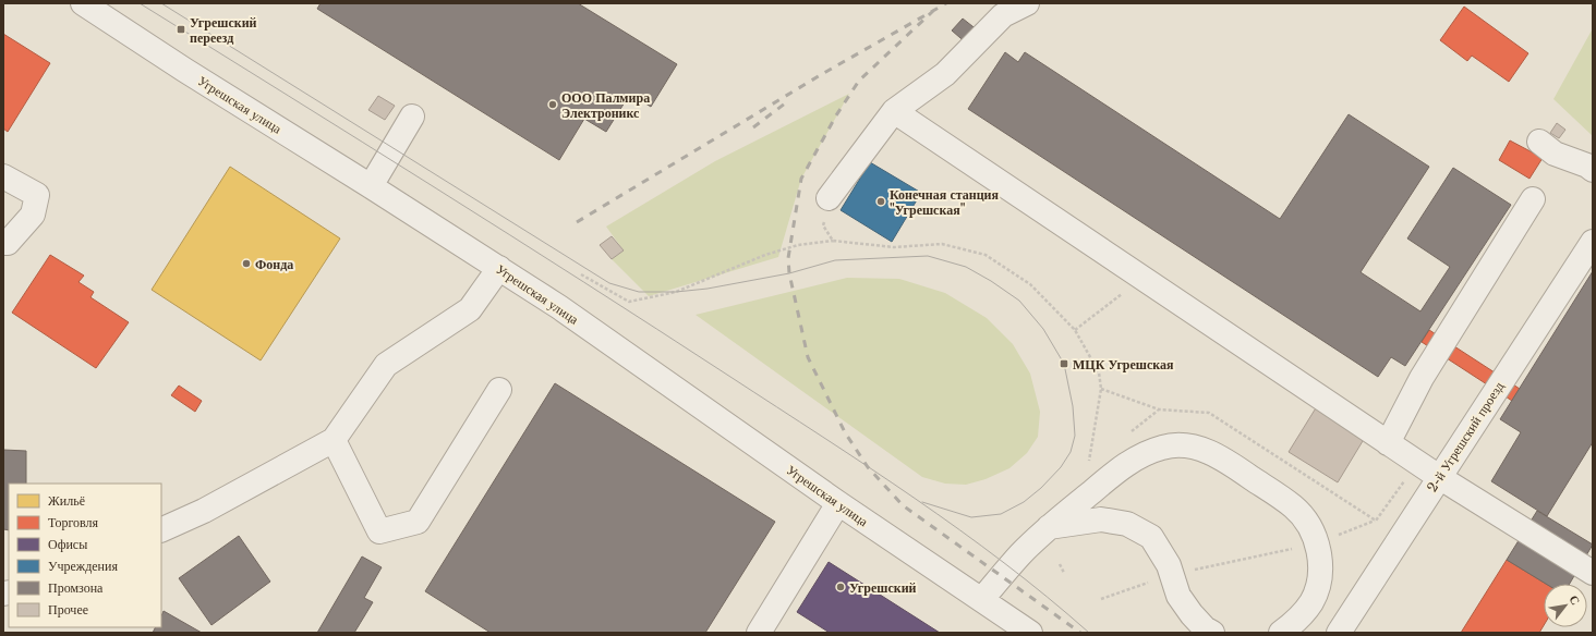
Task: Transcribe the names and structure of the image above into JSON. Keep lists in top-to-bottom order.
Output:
{
  "streets": {
    "street": ["Угрешская улица", "2-й Угрешский проезд"]
  },
  "places": {
    "transit": ["Угрешский переезд", "МЦК Угрешская"],
    "other": [
      "ООО Палмира Электроникс",
      "Конечная станция \"Угрешская\"",
      "Фонда",
      "Угрешский"
    ]
  },
  "legend": [
    "Жильё",
    "Торговля",
    "Офисы",
    "Учреждения",
    "Промзона",
    "Прочее"
  ],
  "north": "top right"
}
